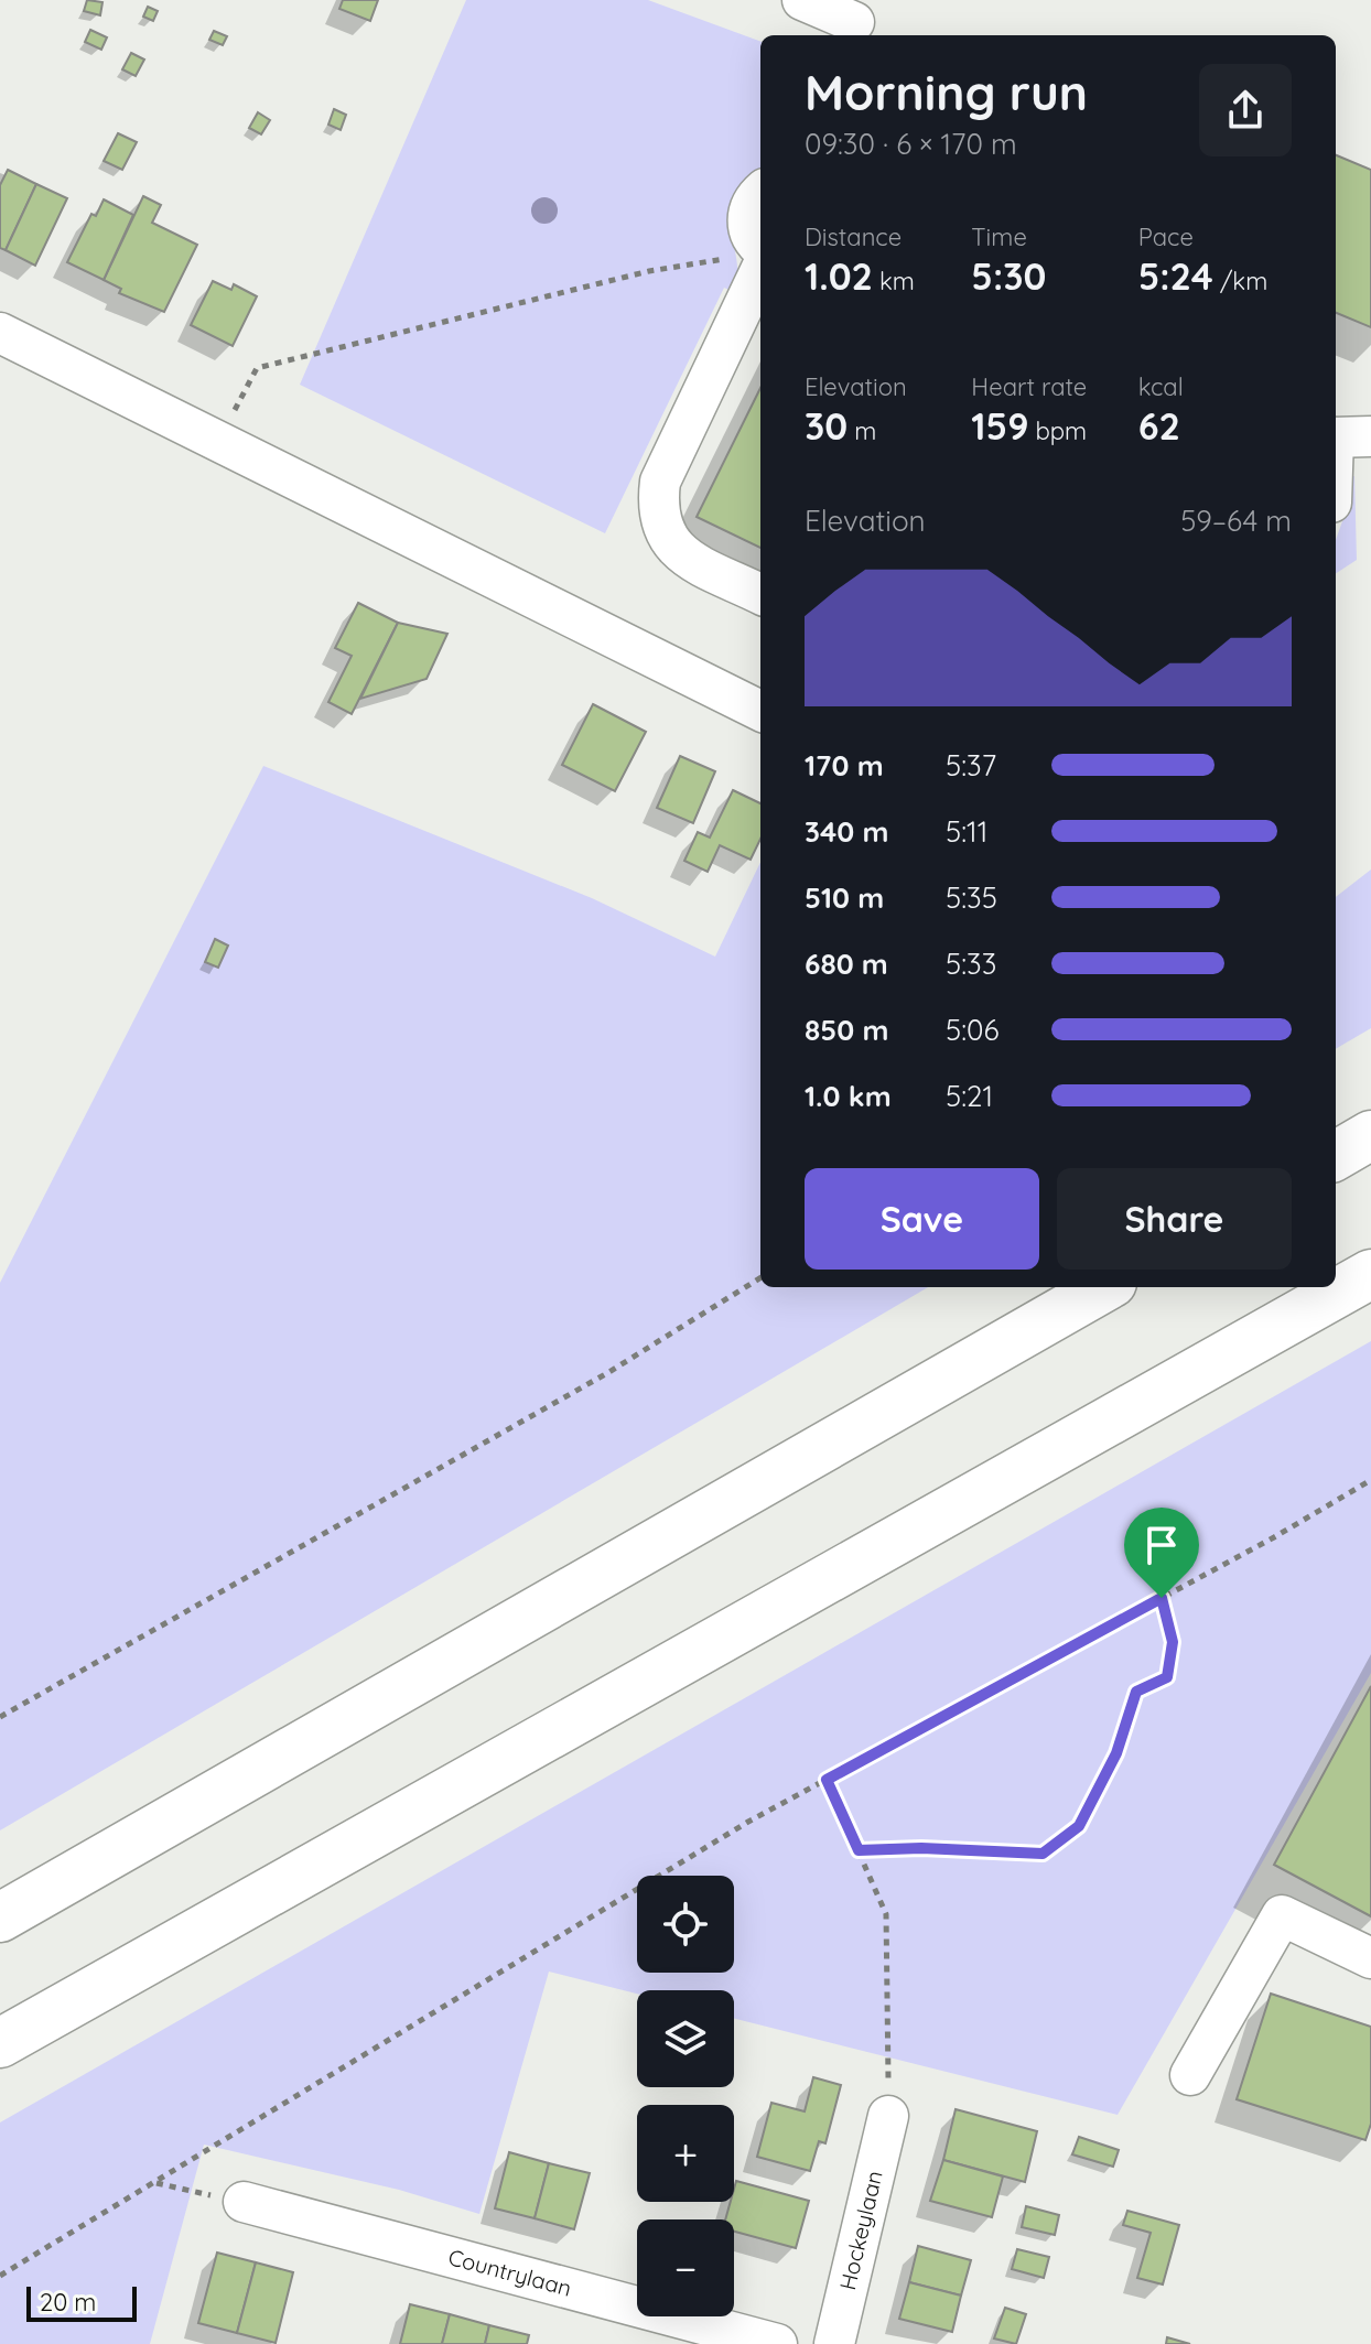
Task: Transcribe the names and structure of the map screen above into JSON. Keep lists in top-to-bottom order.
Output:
{
  "streets": {
    "street": ["Hockeylaan", "Countrylaan"]
  },
  "scale_bar": "20 m",
  "page": {
    "heading": ["Morning run", "09:30 · 6 × 170 m"],
    "stats": [
      ["Distance", "1.02 km"],
      ["Time", "5:30"],
      ["Pace", "5:24 /km"],
      ["Elevation", "30 m"],
      ["Heart rate", "159 bpm"],
      ["kcal", "62"]
    ],
    "chart": ["Elevation", "59–64 m"],
    "list": [
      {
        "name": "170 m",
        "note": "5:37"
      },
      {
        "name": "340 m",
        "note": "5:11"
      },
      {
        "name": "510 m",
        "note": "5:35"
      },
      {
        "name": "680 m",
        "note": "5:33"
      },
      {
        "name": "850 m",
        "note": "5:06"
      },
      {
        "name": "1.0 km",
        "note": "5:21"
      }
    ],
    "buttons": ["Save", "Share"],
    "map_buttons": ["+", "−"],
    "scale": "20 m"
  }
}
